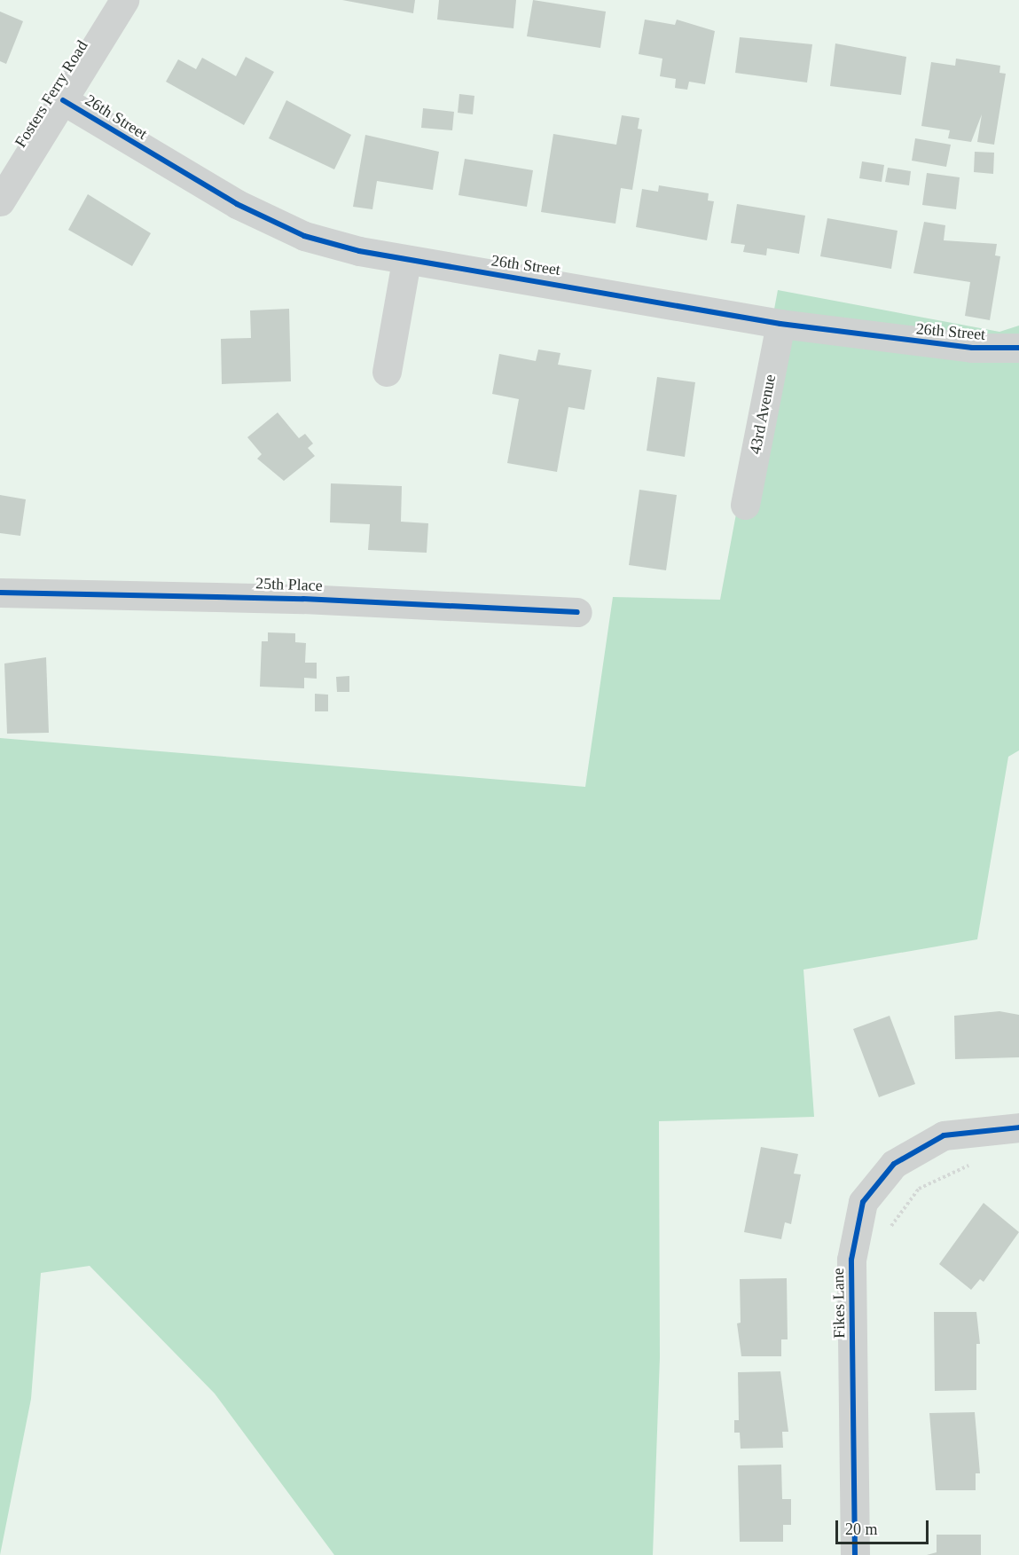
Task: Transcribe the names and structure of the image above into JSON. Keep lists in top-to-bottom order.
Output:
{
  "streets": {
    "street": [
      "Fosters Ferry Road",
      "26th Street",
      "43rd Avenue",
      "25th Place",
      "Fikes Lane"
    ]
  },
  "crossings": [
    ["Fosters Ferry Road", "26th Street"],
    ["26th Street", "43rd Avenue"]
  ],
  "scale_bar": "20 m"
}
